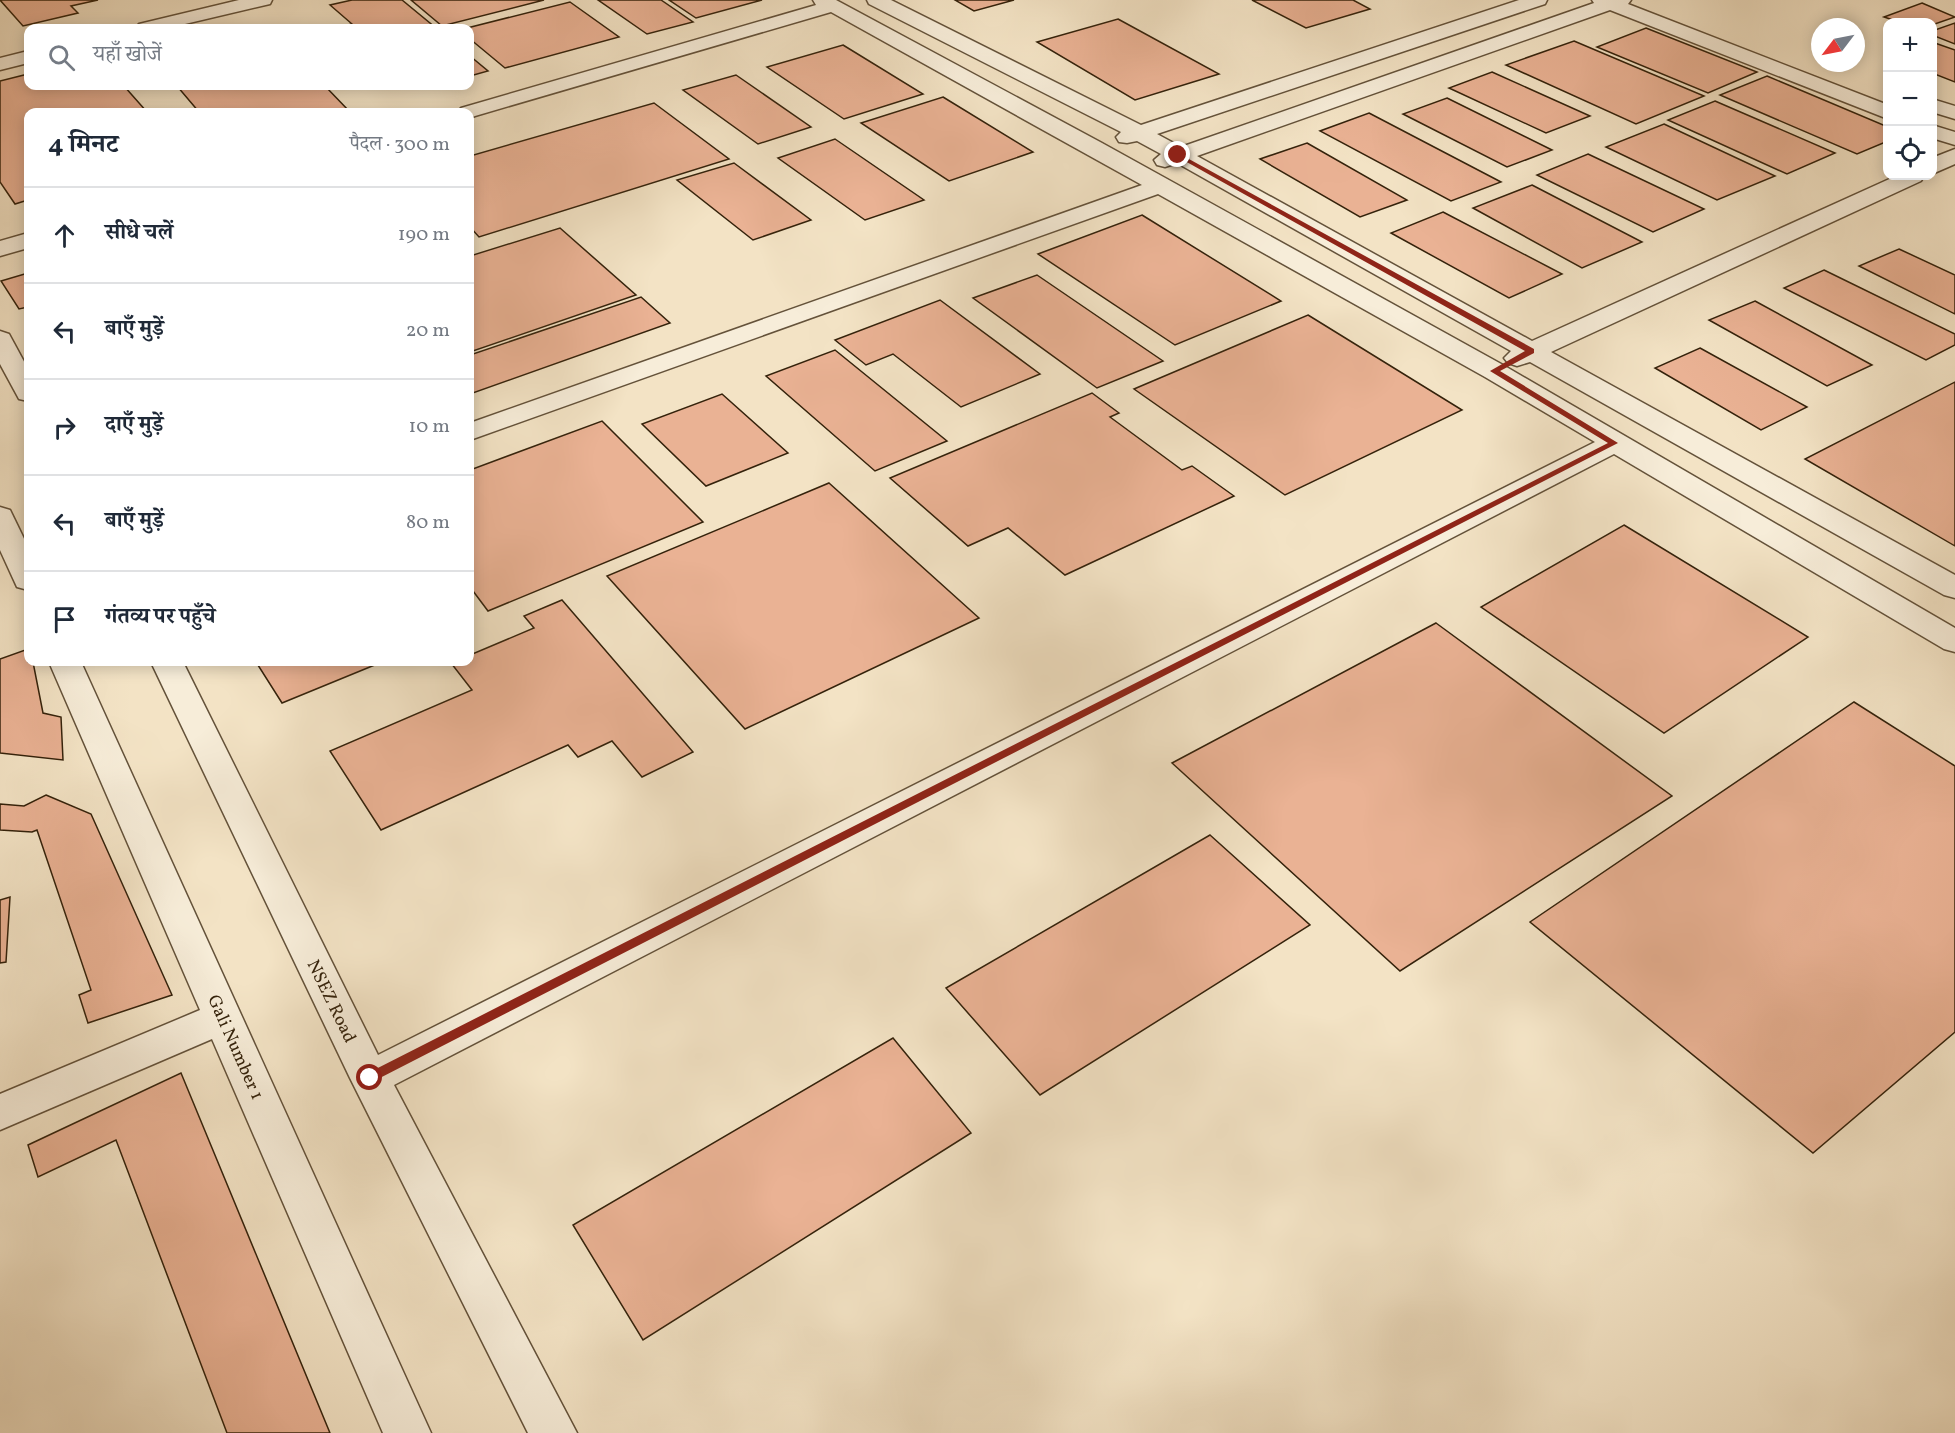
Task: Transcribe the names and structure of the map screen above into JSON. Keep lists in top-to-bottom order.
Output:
{
  "streets": {
    "street": ["NSEZ Road", "Gali Number 1"]
  },
  "north": "bottom left",
  "page": {
    "map_buttons": ["+", "−"],
    "search": "यहाँ खोजें",
    "heading": ["4 मिनट", "पैदल · 300 m"],
    "list": [
      ["सीधे चलें", "190 m"],
      ["बाएँ मुड़ें", "20 m"],
      ["दाएँ मुड़ें", "10 m"],
      ["बाएँ मुड़ें", "80 m"],
      "गंतव्य पर पहुँचे"
    ]
  }
}
